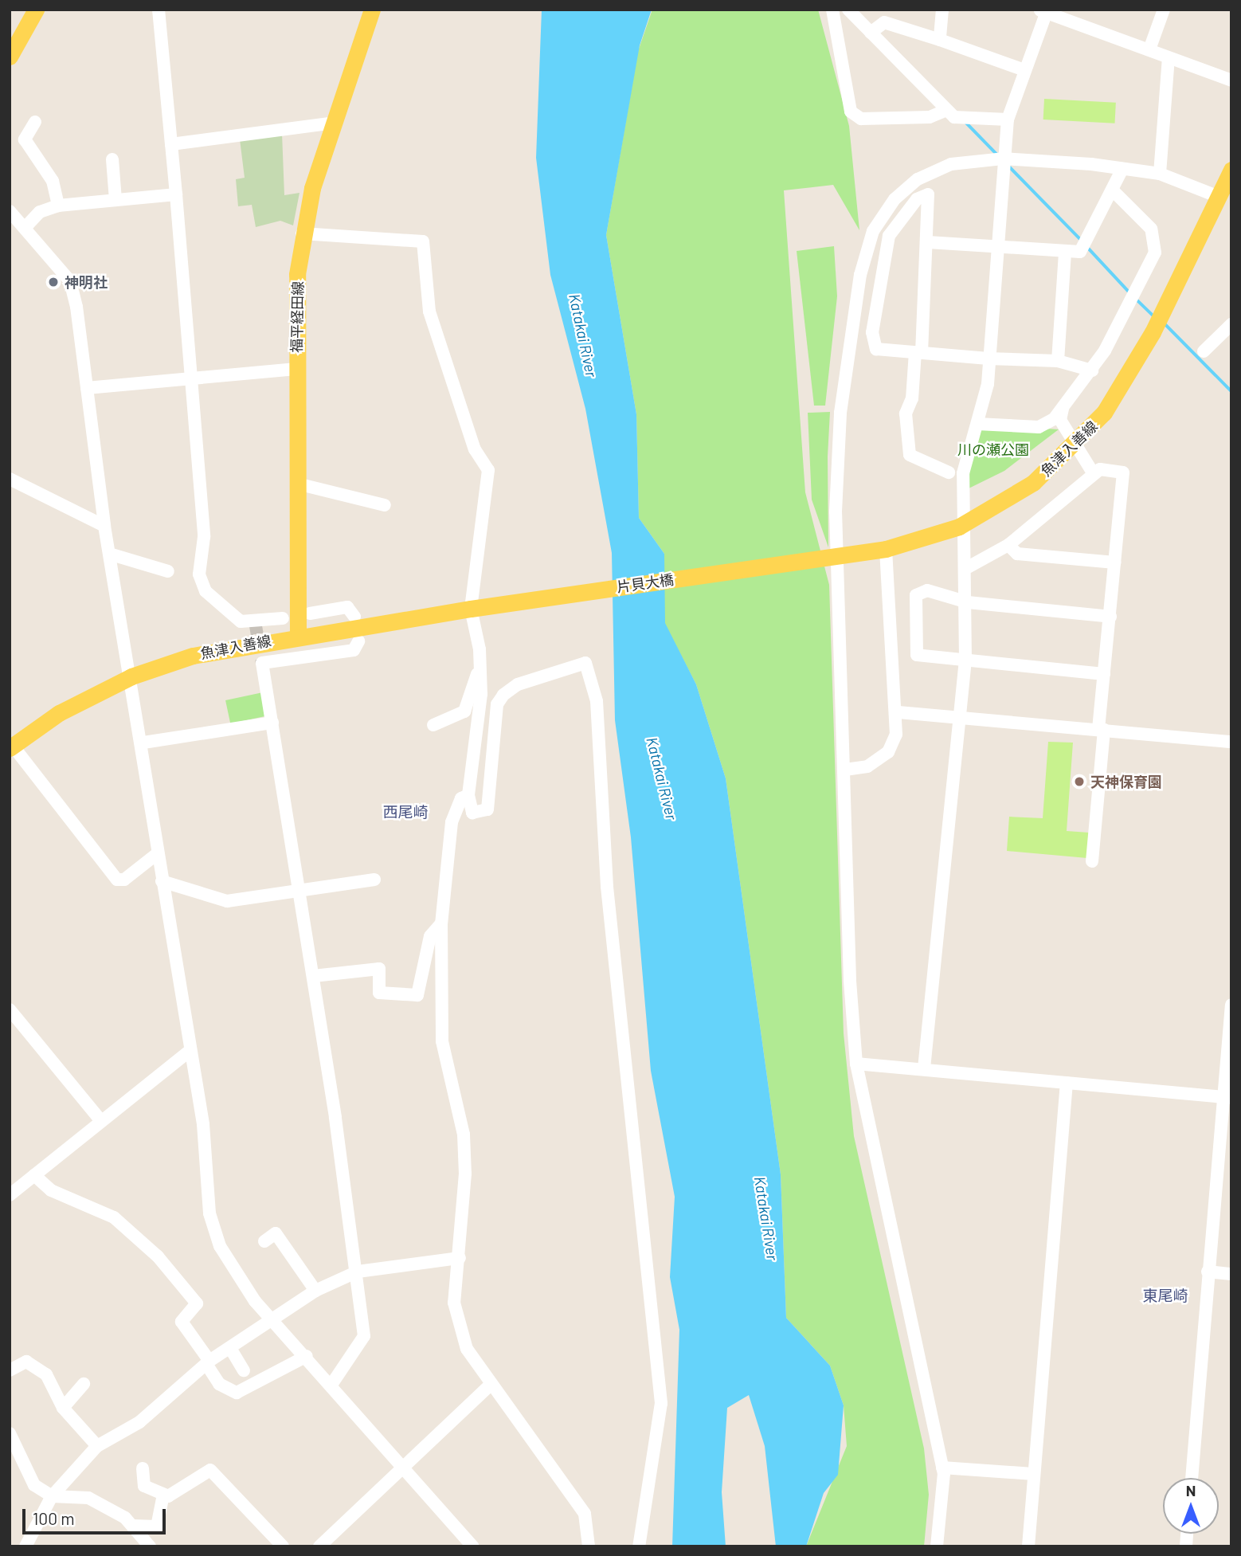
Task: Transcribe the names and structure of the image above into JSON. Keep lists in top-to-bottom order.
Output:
{
  "streets": {
    "main road": ["福平経田線", "魚津入善線", "片貝大橋"]
  },
  "crossings": [
    ["福平経田線", "魚津入善線"],
    ["魚津入善線", "片貝大橋"]
  ],
  "districts": ["西尾崎", "東尾崎"],
  "water": ["Katakai River"],
  "parks": ["川の瀬公園"],
  "places": ["神明社", "天神保育園"],
  "scale_bar": "100 m",
  "north": "top"
}
